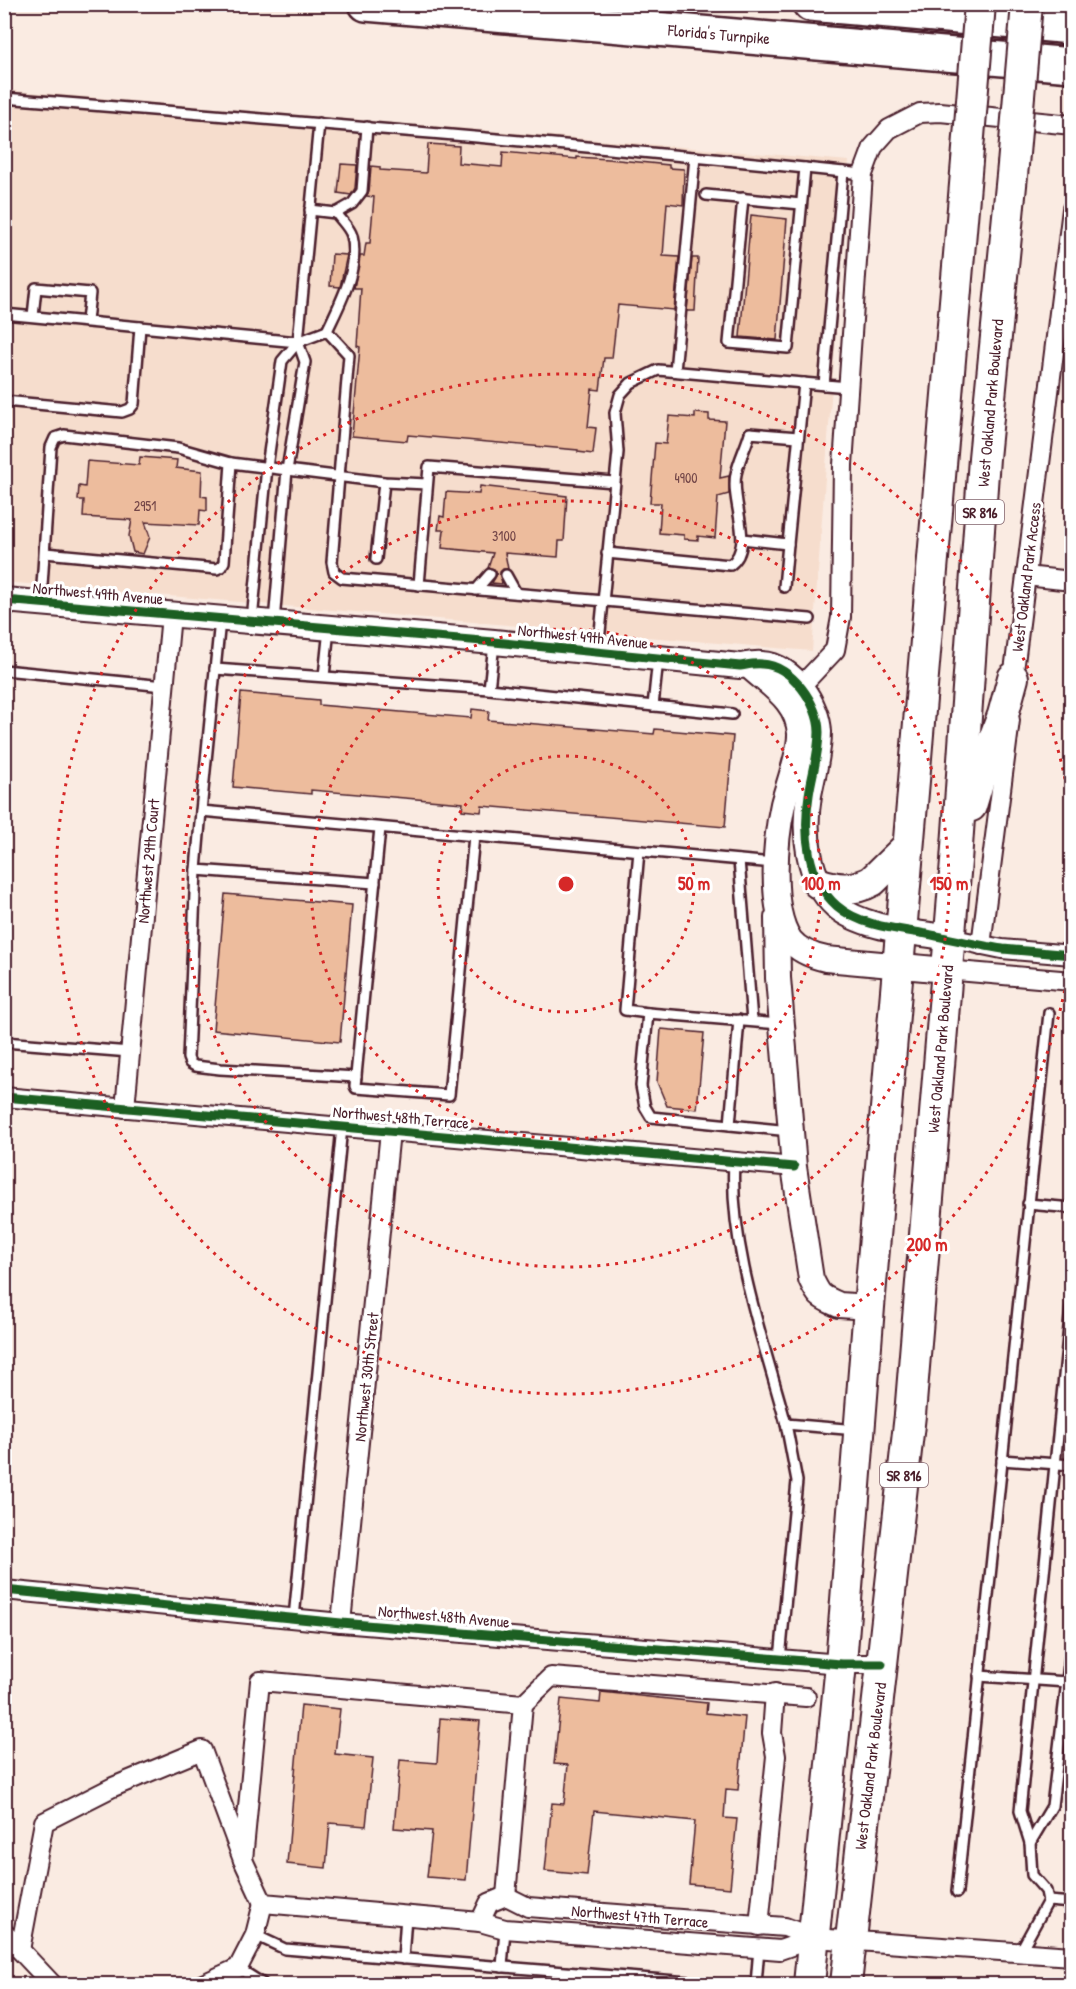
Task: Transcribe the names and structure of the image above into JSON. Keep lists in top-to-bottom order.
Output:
{
  "streets": {
    "highway": ["Florida's Turnpike"],
    "main road": ["West Oakland Park Boulevard", "SR 816"],
    "street": [
      "West Oakland Park Access",
      "Northwest 49th Avenue",
      "Northwest 29th Court",
      "Northwest 48th Terrace",
      "Northwest 30th Street",
      "Northwest 48th Avenue",
      "Northwest 47th Terrace"
    ]
  },
  "crossings": [
    ["West Oakland Park Boulevard", "Northwest 49th Avenue"],
    ["West Oakland Park Boulevard", "Northwest 48th Avenue"],
    ["West Oakland Park Boulevard", "Northwest 47th Terrace"],
    ["SR 816", "Northwest 49th Avenue"],
    ["SR 816", "Northwest 48th Avenue"],
    ["SR 816", "Northwest 47th Terrace"],
    ["Northwest 49th Avenue", "Northwest 29th Court"],
    ["Northwest 29th Court", "Northwest 48th Terrace"],
    ["Northwest 48th Terrace", "Northwest 30th Street"],
    ["Northwest 30th Street", "Northwest 48th Avenue"]
  ],
  "house_numbers": ["4900", "2951", "3100"],
  "rings": [
    "50 m",
    "100 m",
    "150 m",
    "200 m"
  ]
}
